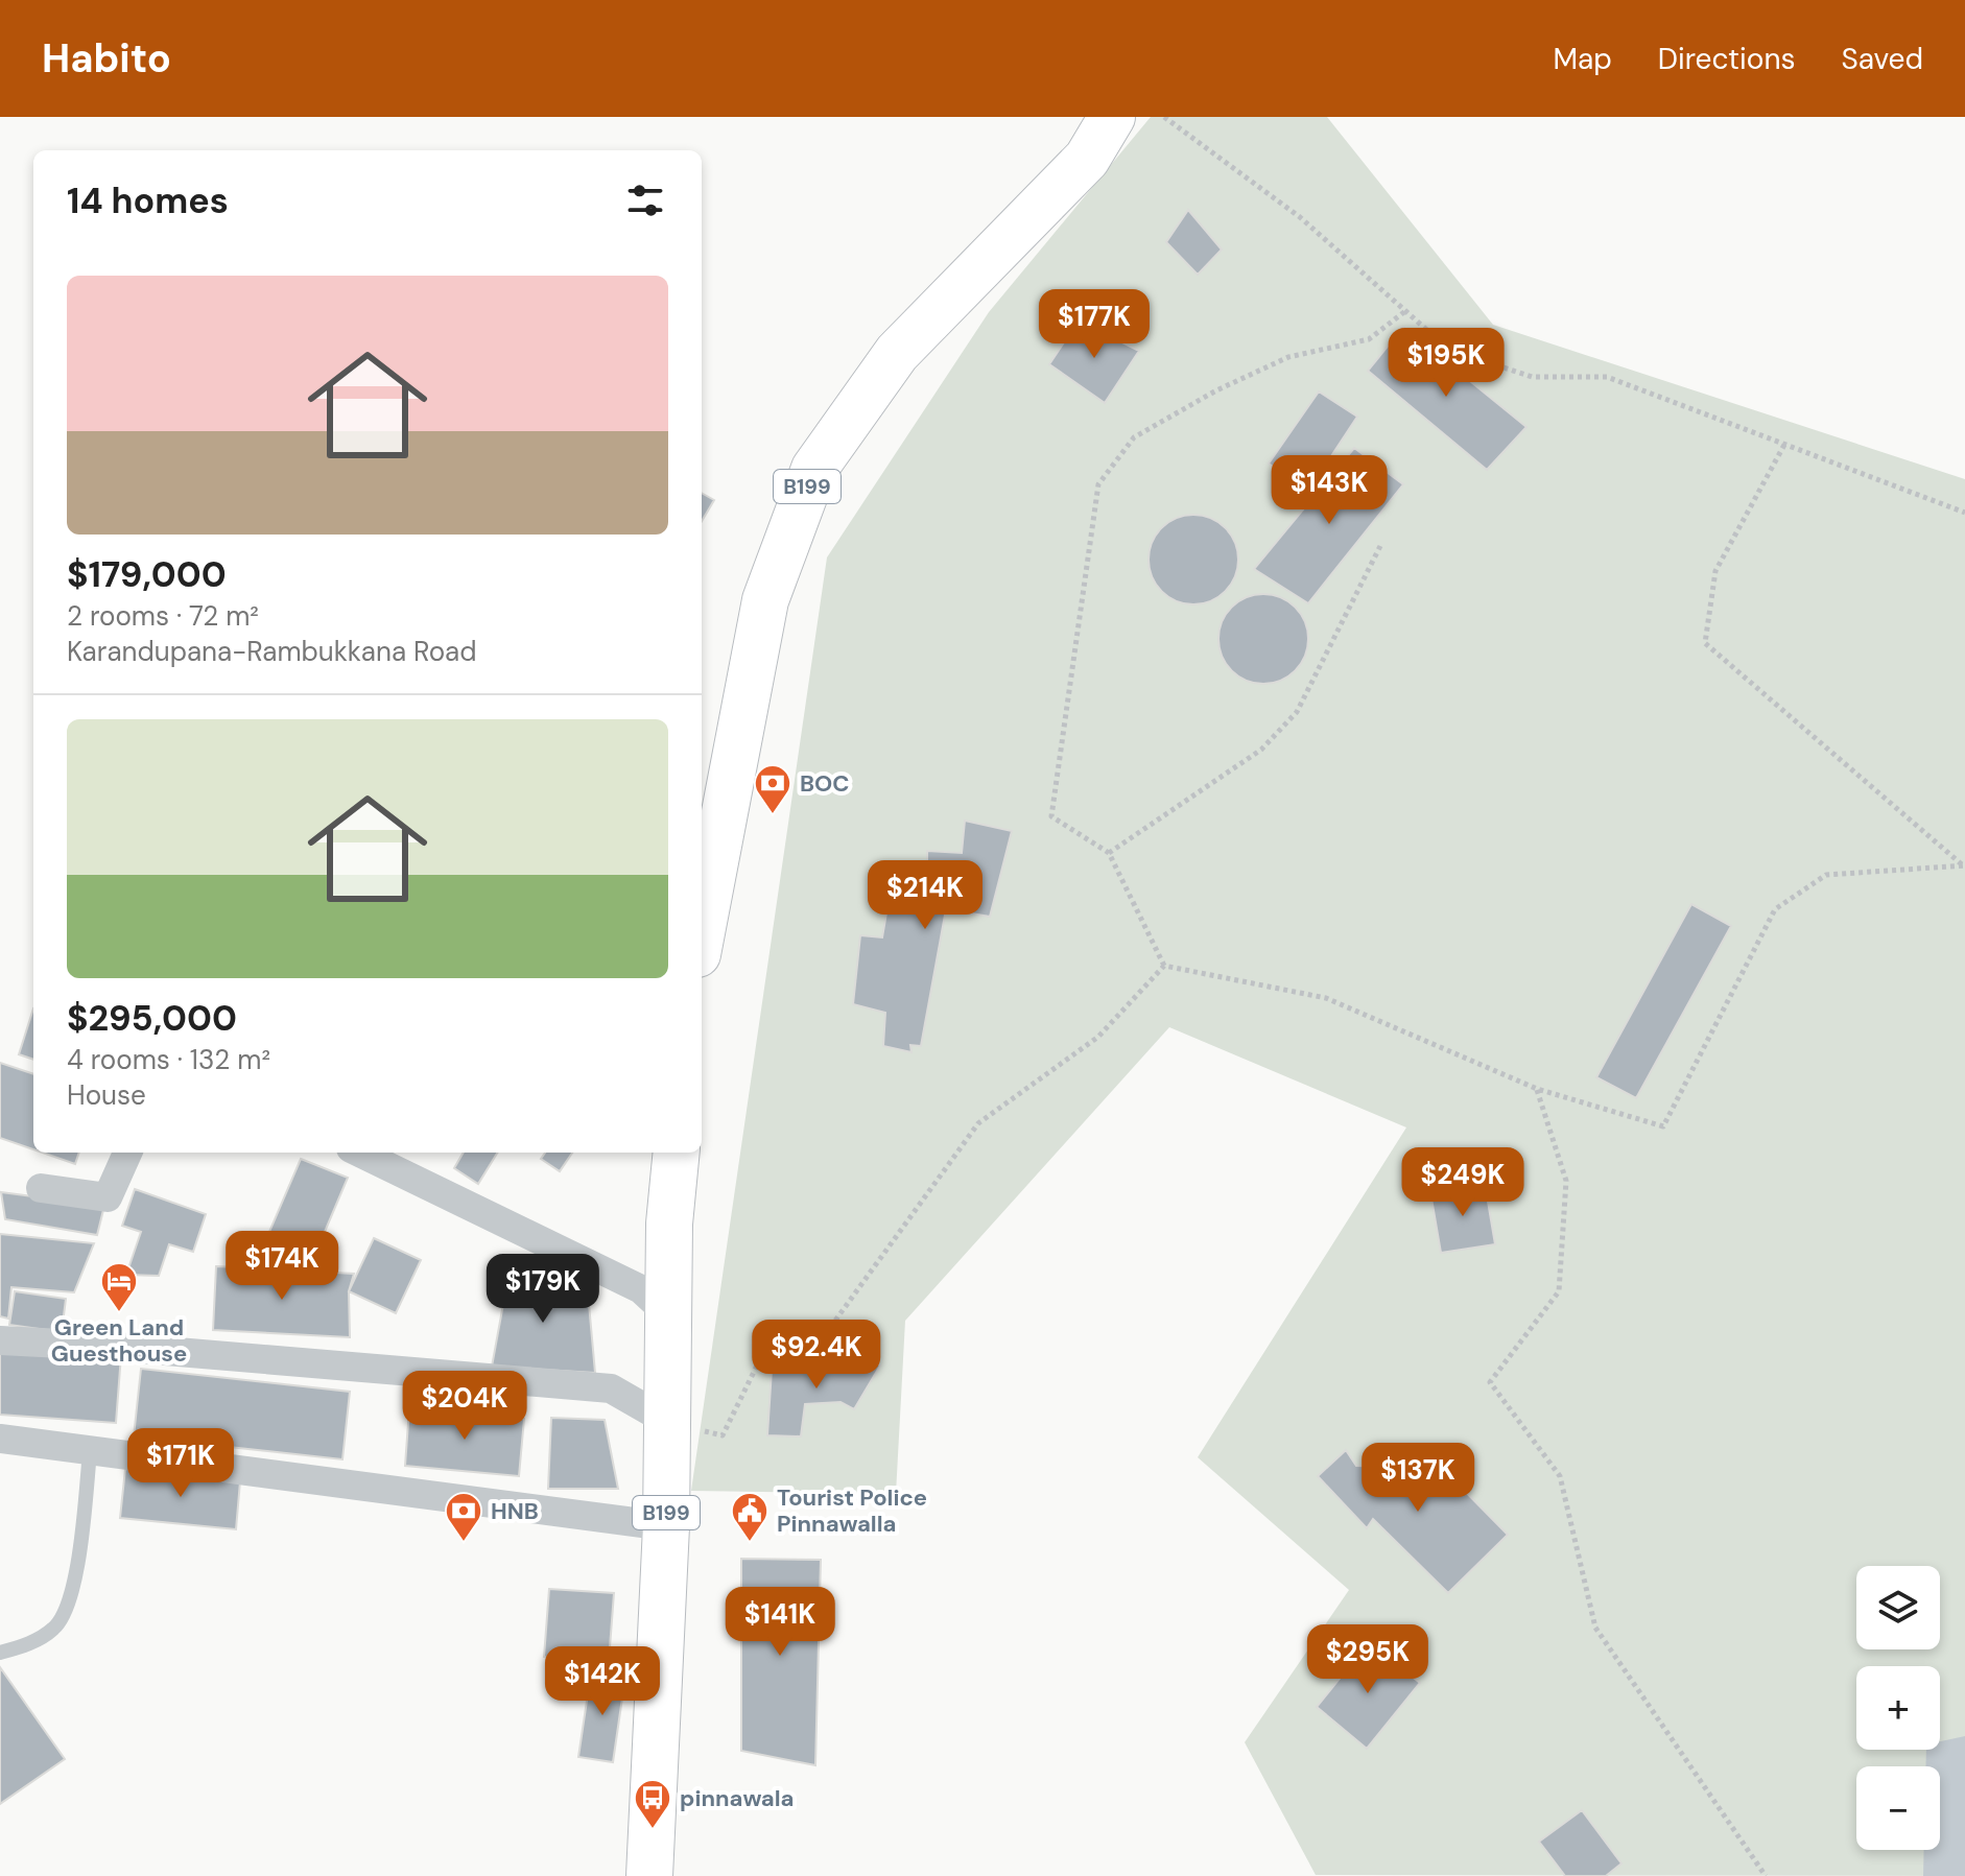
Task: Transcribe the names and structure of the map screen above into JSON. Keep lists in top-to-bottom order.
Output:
{
  "streets": {
    "main road": ["B199"]
  },
  "places": {
    "bank": ["BOC", "HNB"],
    "hotel": ["Green Land Guesthouse"],
    "public building": ["Tourist Police Pinnawalla"],
    "bus stop": ["pinnawala"]
  },
  "page": {
    "header": "Habito",
    "nav": ["Map", "Directions", "Saved"],
    "heading": "14 homes",
    "list": [
      {
        "name": "$179,000",
        "note": "2 rooms · 72 m² · Karandupana-Rambukkana Road"
      },
      {
        "name": "$295,000",
        "note": "4 rooms · 132 m² · House"
      }
    ],
    "price": [
      "$177K",
      "$195K",
      "$143K",
      "$214K",
      "$249K",
      "$174K",
      "$179K",
      "$92.4K",
      "$204K",
      "$171K",
      "$137K",
      "$141K",
      "$295K",
      "$142K"
    ],
    "map_buttons": ["+", "−"]
  }
}
